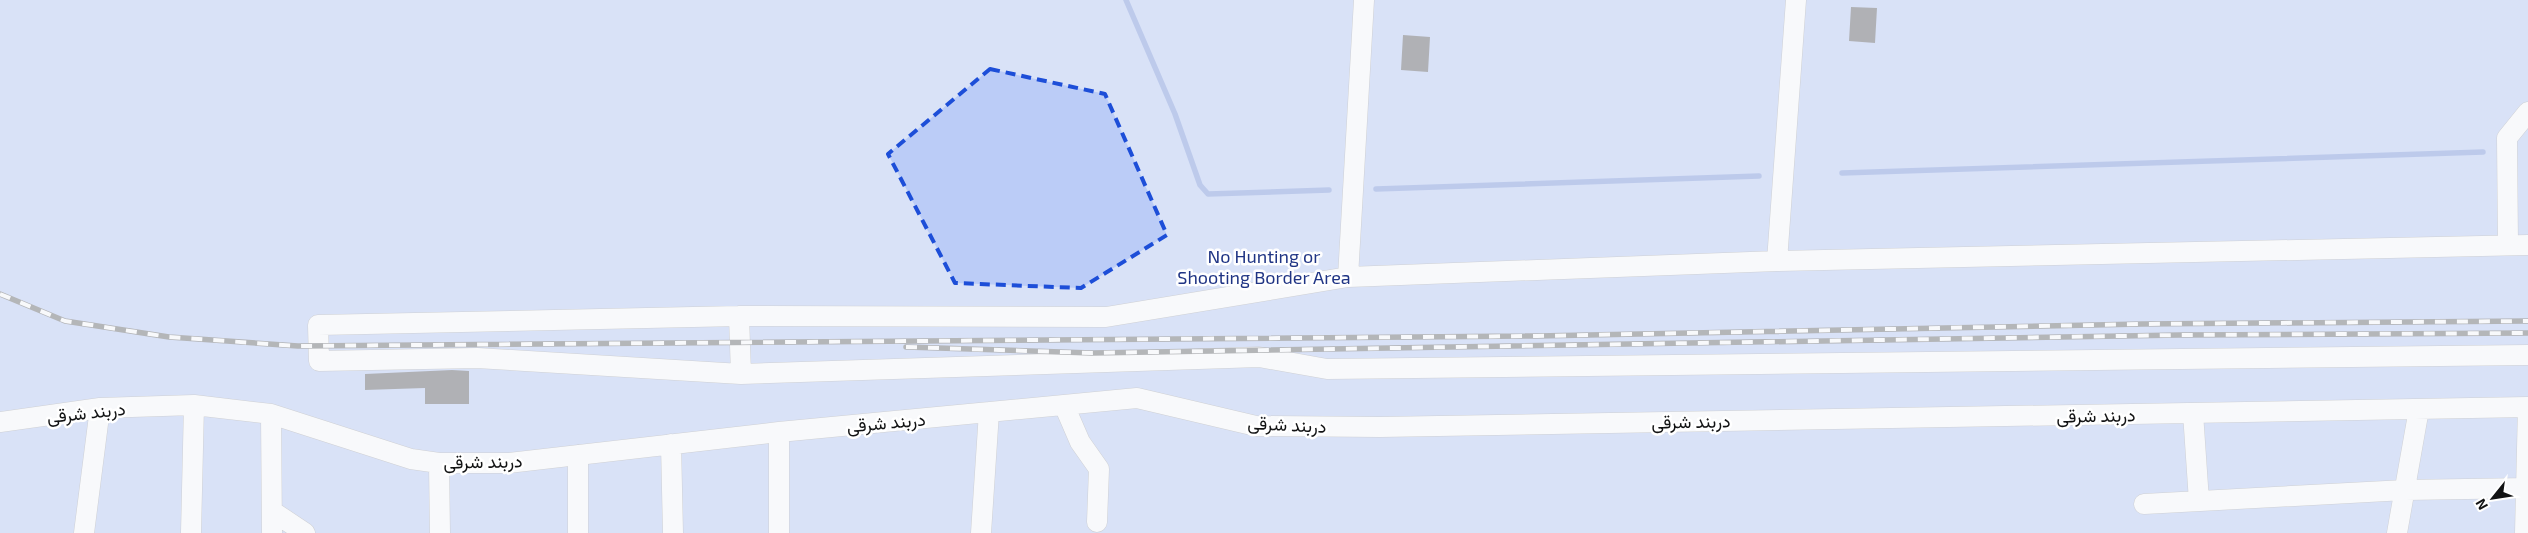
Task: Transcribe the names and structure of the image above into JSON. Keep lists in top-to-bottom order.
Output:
{
  "streets": {
    "street": ["دربند شرقی"]
  },
  "parks": ["No Hunting or Shooting Border Area"],
  "north": "bottom left"
}
